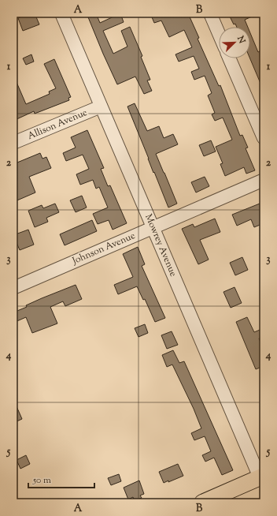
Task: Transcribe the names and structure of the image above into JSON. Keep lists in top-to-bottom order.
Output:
{
  "streets": {
    "street": ["Allison Avenue", "Mowrey Avenue", "Johnson Avenue"]
  },
  "crossings": [
    ["Allison Avenue", "Mowrey Avenue"],
    ["Mowrey Avenue", "Johnson Avenue"]
  ],
  "scale_bar": "50 m",
  "north": "top right",
  "grid": {
    "columns": ["A", "B"],
    "rows": [
      "1",
      "2",
      "3",
      "4",
      "5"
    ]
  }
}
